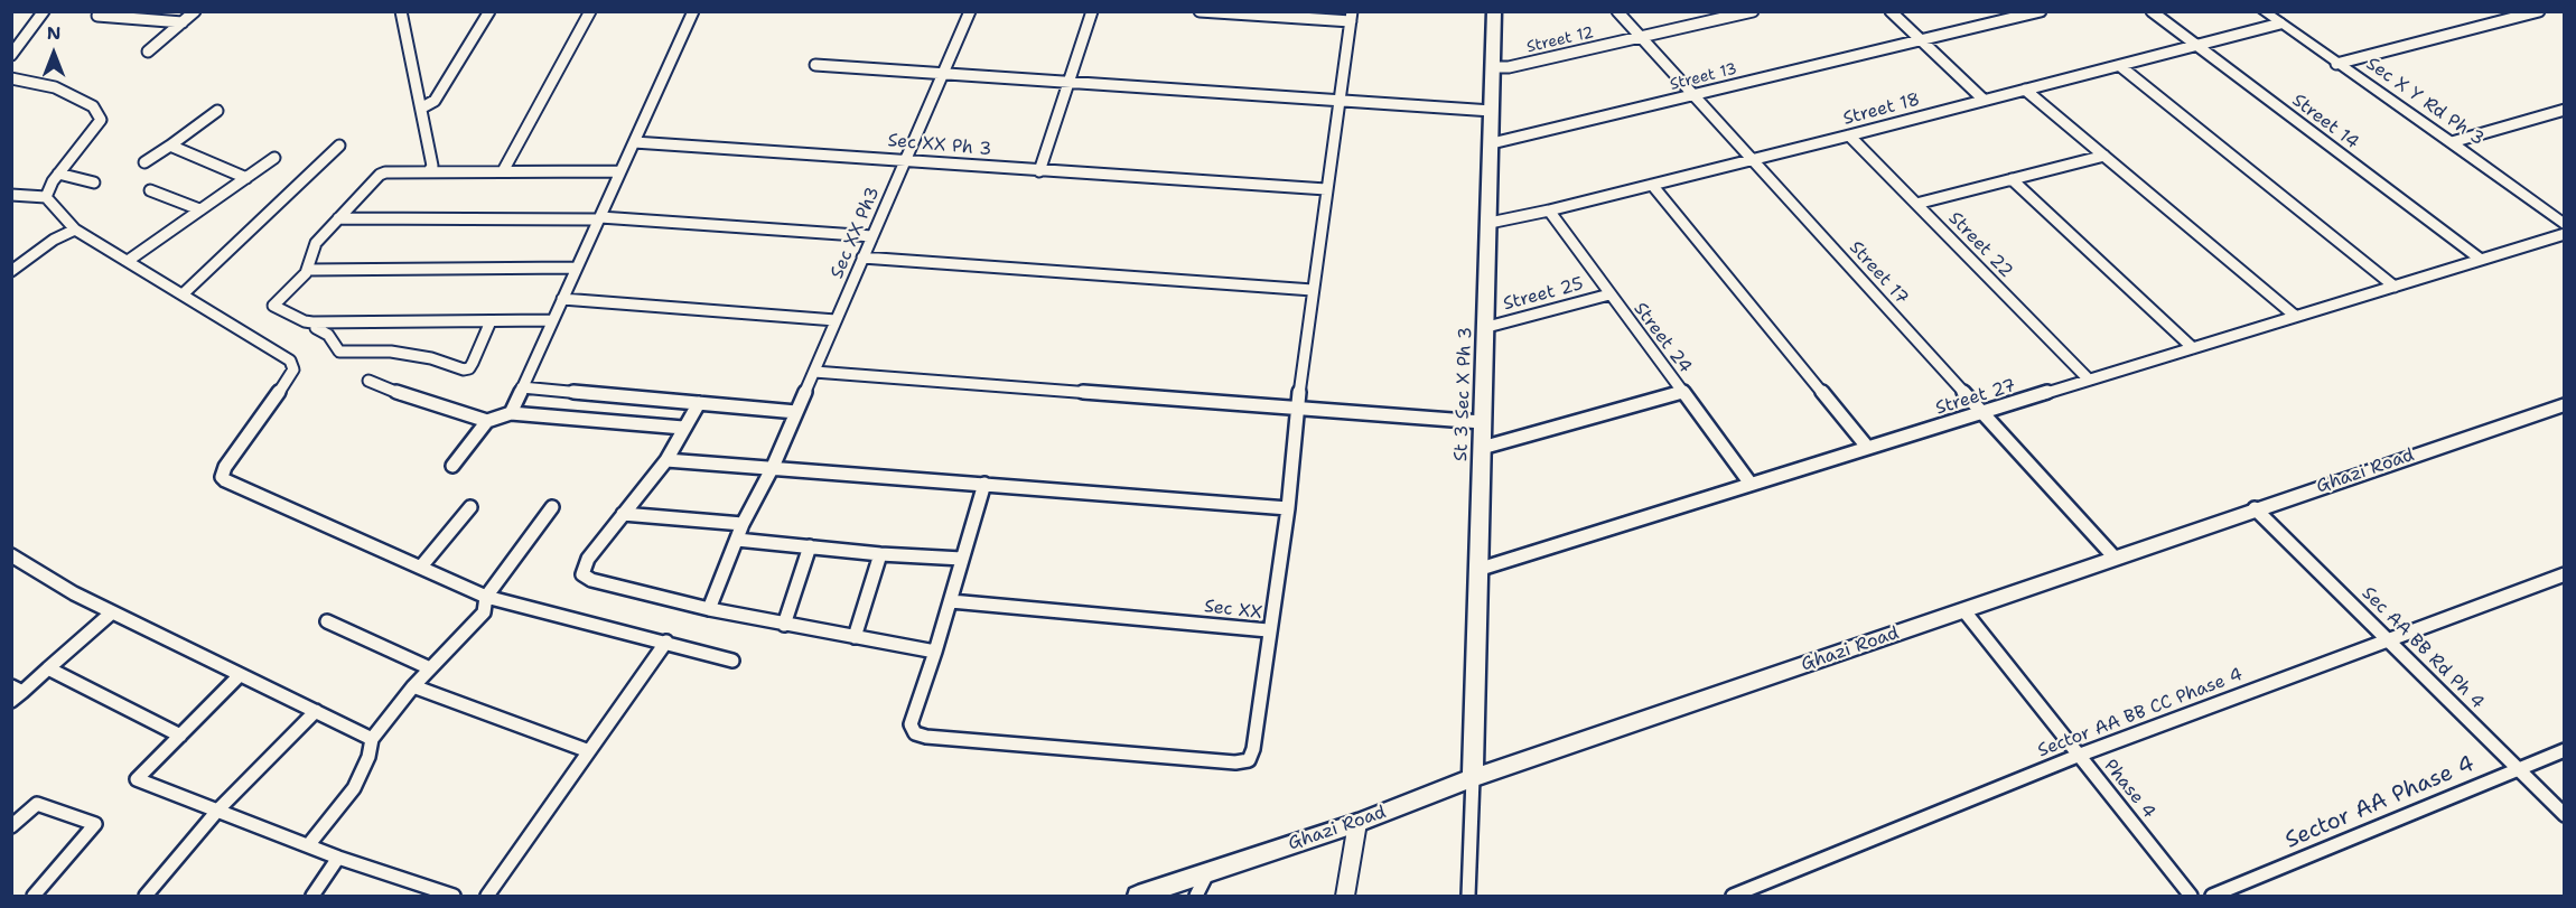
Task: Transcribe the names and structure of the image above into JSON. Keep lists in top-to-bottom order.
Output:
{
  "streets": {
    "main road": ["St 3 Sec X Ph 3", "Ghazi Road"],
    "street": [
      "Street 12",
      "Street 13",
      "Sec X Y Rd Ph 3",
      "Street 18",
      "Street 14",
      "Sec XX Ph 3",
      "Sec XX Ph3",
      "Street 22",
      "Street 17",
      "Street 25",
      "Street 24",
      "Street 27",
      "Sec XX",
      "Sec AA BB Rd Ph 4",
      "Sector AA BB CC Phase 4",
      "Phase 4",
      "Sector AA Phase 4"
    ]
  },
  "crossings": [
    ["Street 12", "Street 17"],
    ["Street 12", "St 3 Sec X Ph 3"],
    ["Street 13", "Street 17"],
    ["Street 13", "St 3 Sec X Ph 3"],
    ["Sec X Y Rd Ph 3", "Street 18"],
    ["Street 18", "Street 14"],
    ["Street 18", "Street 22"],
    ["Street 18", "Street 17"],
    ["Street 18", "Street 24"],
    ["Street 18", "St 3 Sec X Ph 3"],
    ["Street 14", "Street 27"],
    ["Sec XX Ph 3", "Sec XX Ph3"],
    ["Street 22", "Street 27"],
    ["Street 17", "Street 27"],
    ["Street 17", "Ghazi Road"],
    ["Street 25", "Street 24"],
    ["Street 25", "St 3 Sec X Ph 3"],
    ["Street 24", "Street 27"],
    ["St 3 Sec X Ph 3", "Street 27"],
    ["St 3 Sec X Ph 3", "Ghazi Road"],
    ["Ghazi Road", "Sec AA BB Rd Ph 4"],
    ["Ghazi Road", "Phase 4"],
    ["Sec AA BB Rd Ph 4", "Sector AA BB CC Phase 4"],
    ["Sec AA BB Rd Ph 4", "Sector AA Phase 4"],
    ["Sector AA BB CC Phase 4", "Phase 4"]
  ],
  "north": "top"
}
